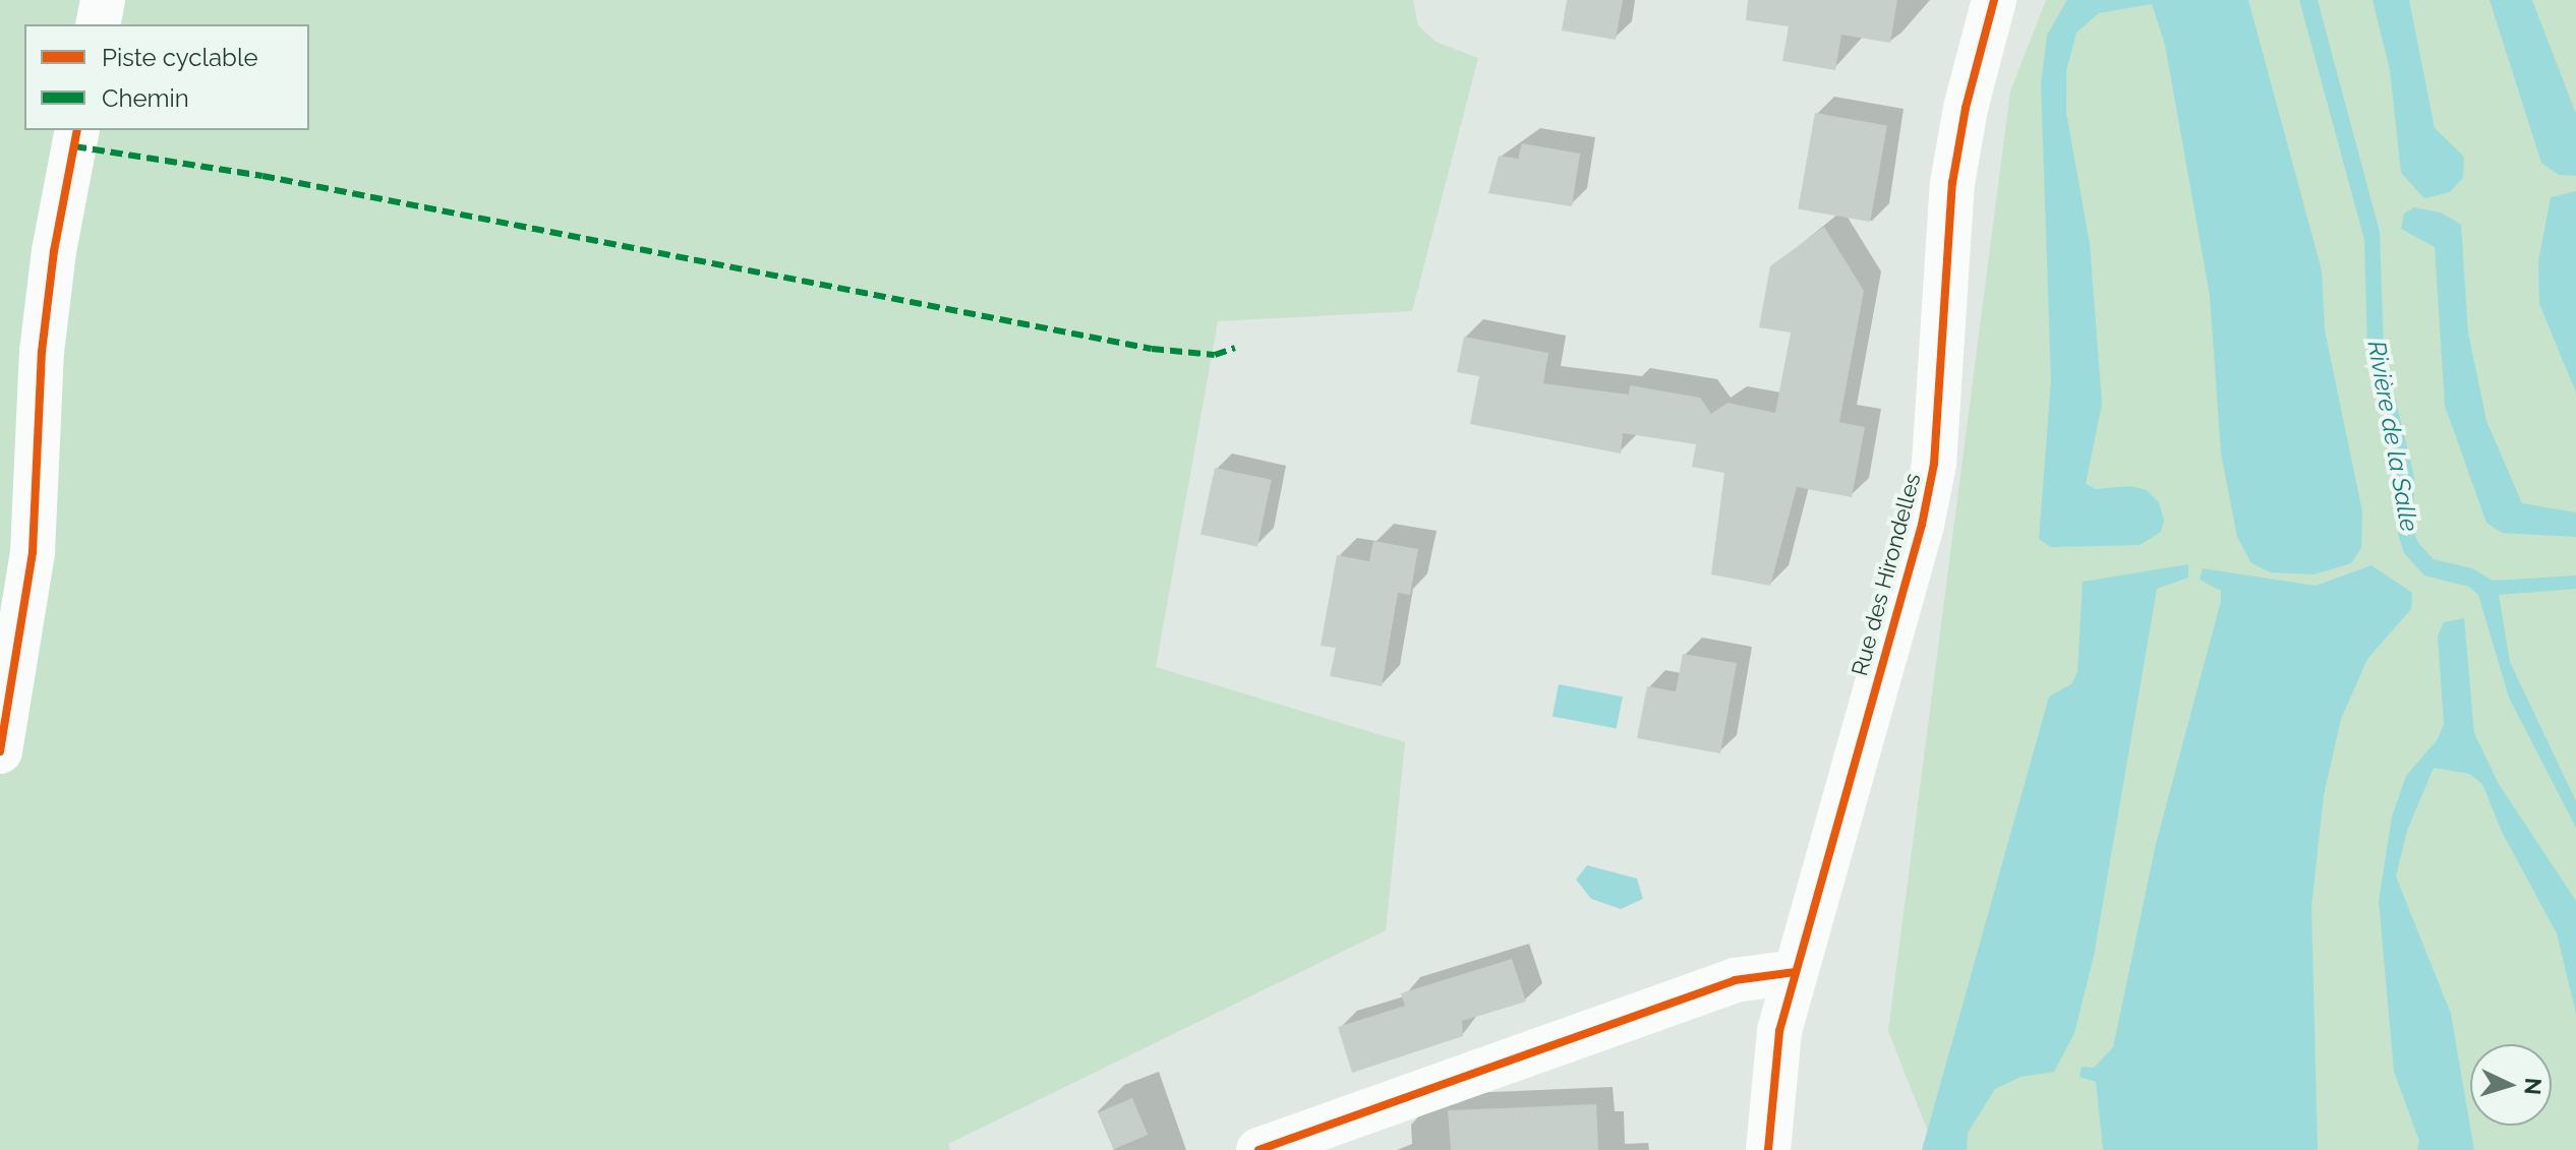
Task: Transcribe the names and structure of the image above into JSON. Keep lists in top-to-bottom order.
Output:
{
  "streets": {
    "street": ["Rue des Hirondelles"]
  },
  "water": ["Rivière de la Salle"],
  "legend": ["Piste cyclable", "Chemin"],
  "north": "right"
}
